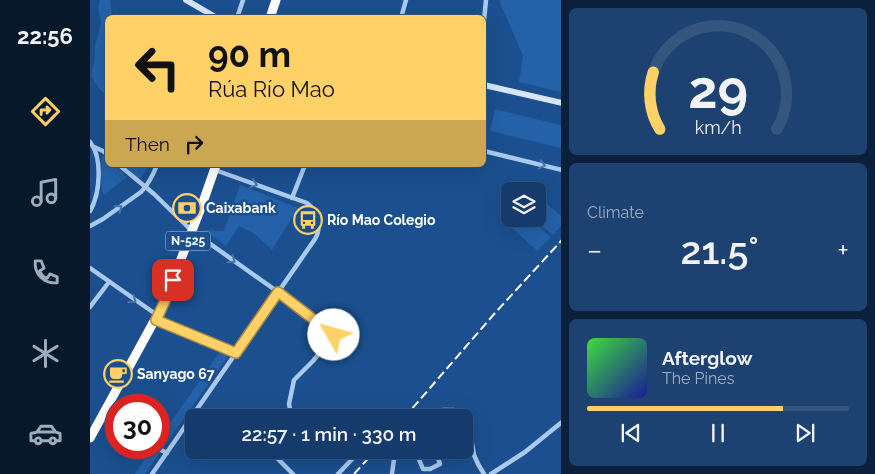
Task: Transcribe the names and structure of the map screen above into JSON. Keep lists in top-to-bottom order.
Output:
{
  "streets": {
    "highway": ["N-525"]
  },
  "places": {
    "bank": ["Caixabank"],
    "bus stop": ["Río Mao Colegio"],
    "cafe": ["Sanyago 67"]
  },
  "page": {
    "tabs": "22:56",
    "turn": ["90 m", "Rúa Río Mao"],
    "then": "Then",
    "tile": "Climate",
    "heat": ["−", "21.5°", "+"],
    "song": ["Afterglow", "The Pines"],
    "limit": "30",
    "trip": "22:57 · 1 min · 330 m",
    "gauge": ["29", "km/h"]
  }
}
